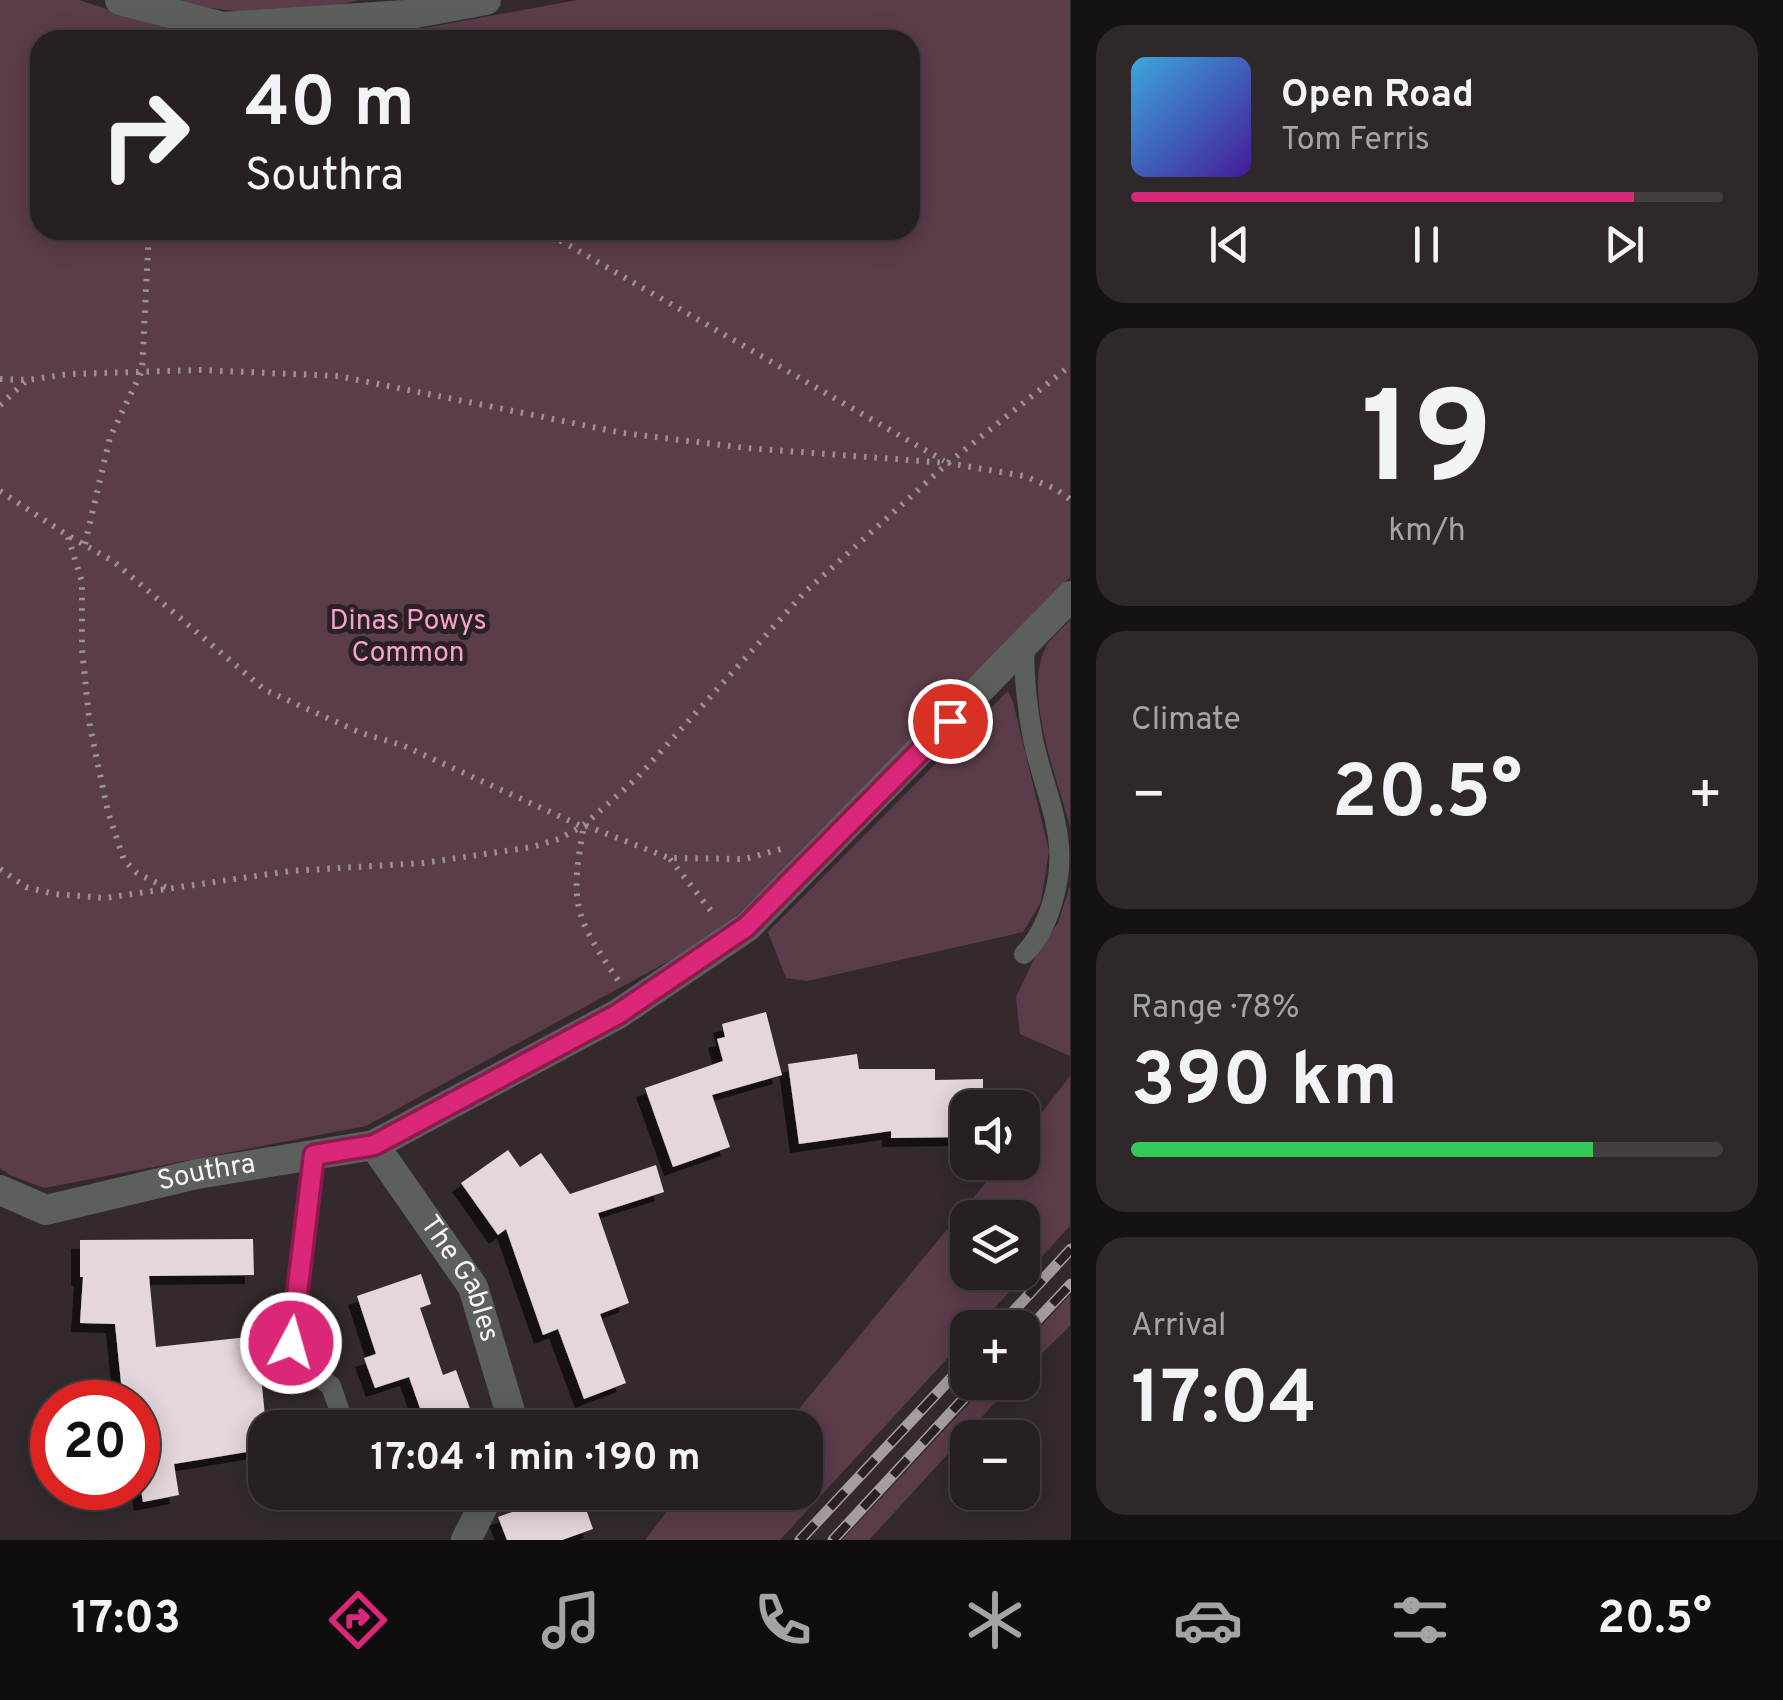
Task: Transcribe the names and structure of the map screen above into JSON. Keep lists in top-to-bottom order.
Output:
{
  "streets": {
    "street": ["Southra", "The Gables"]
  },
  "crossings": [
    ["Southra", "The Gables"]
  ],
  "parks": ["Dinas Powys Common"],
  "page": {
    "turn": ["40 m", "Southra"],
    "song": ["Open Road", "Tom Ferris"],
    "tile": [
      ["19", "km/h"],
      "Climate",
      ["Range · 78%", "390 km"],
      ["Arrival", "17:04"]
    ],
    "heat": ["−", "20.5°", "+"],
    "map_buttons": ["+", "−"],
    "limit": "20",
    "trip": "17:04 · 1 min · 190 m",
    "tabs": ["17:03", "20.5°"]
  }
}
